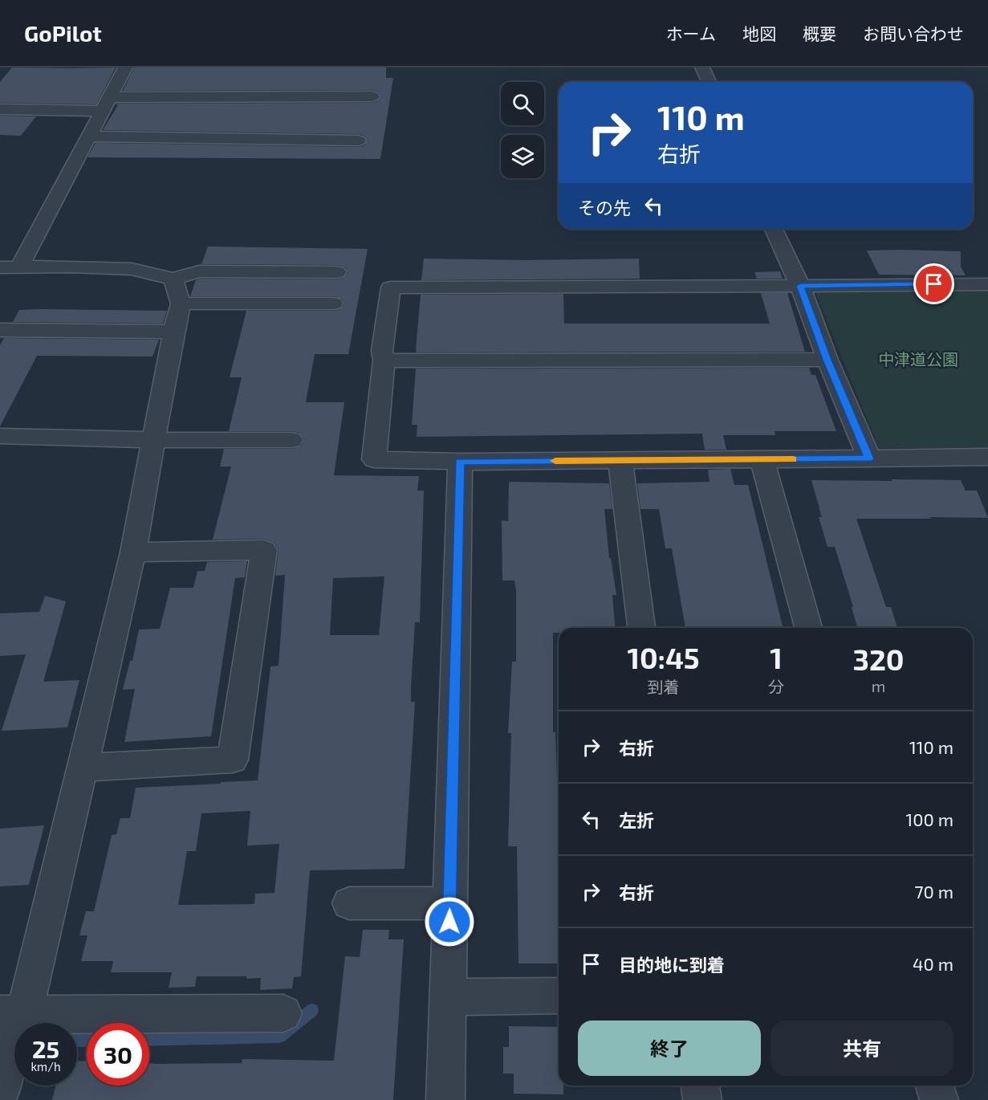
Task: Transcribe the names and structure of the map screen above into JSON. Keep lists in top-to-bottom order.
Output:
{
  "parks": ["中津道公園"],
  "page": {
    "header": "GoPilot",
    "nav": [
      "ホーム",
      "地図",
      "概要",
      "お問い合わせ"
    ],
    "turn": ["110 m", "右折"],
    "then": "その先",
    "eta": [
      "10:45",
      "到着",
      "1",
      "分",
      "320",
      "m"
    ],
    "list": [
      {
        "name": "右折",
        "value": "110 m"
      },
      {
        "name": "左折",
        "value": "100 m"
      },
      {
        "name": "右折",
        "value": "70 m"
      },
      {
        "name": "目的地に到着",
        "value": "40 m"
      }
    ],
    "buttons": ["終了", "共有"],
    "speed": "25 km/h",
    "limit": "30"
  }
}
